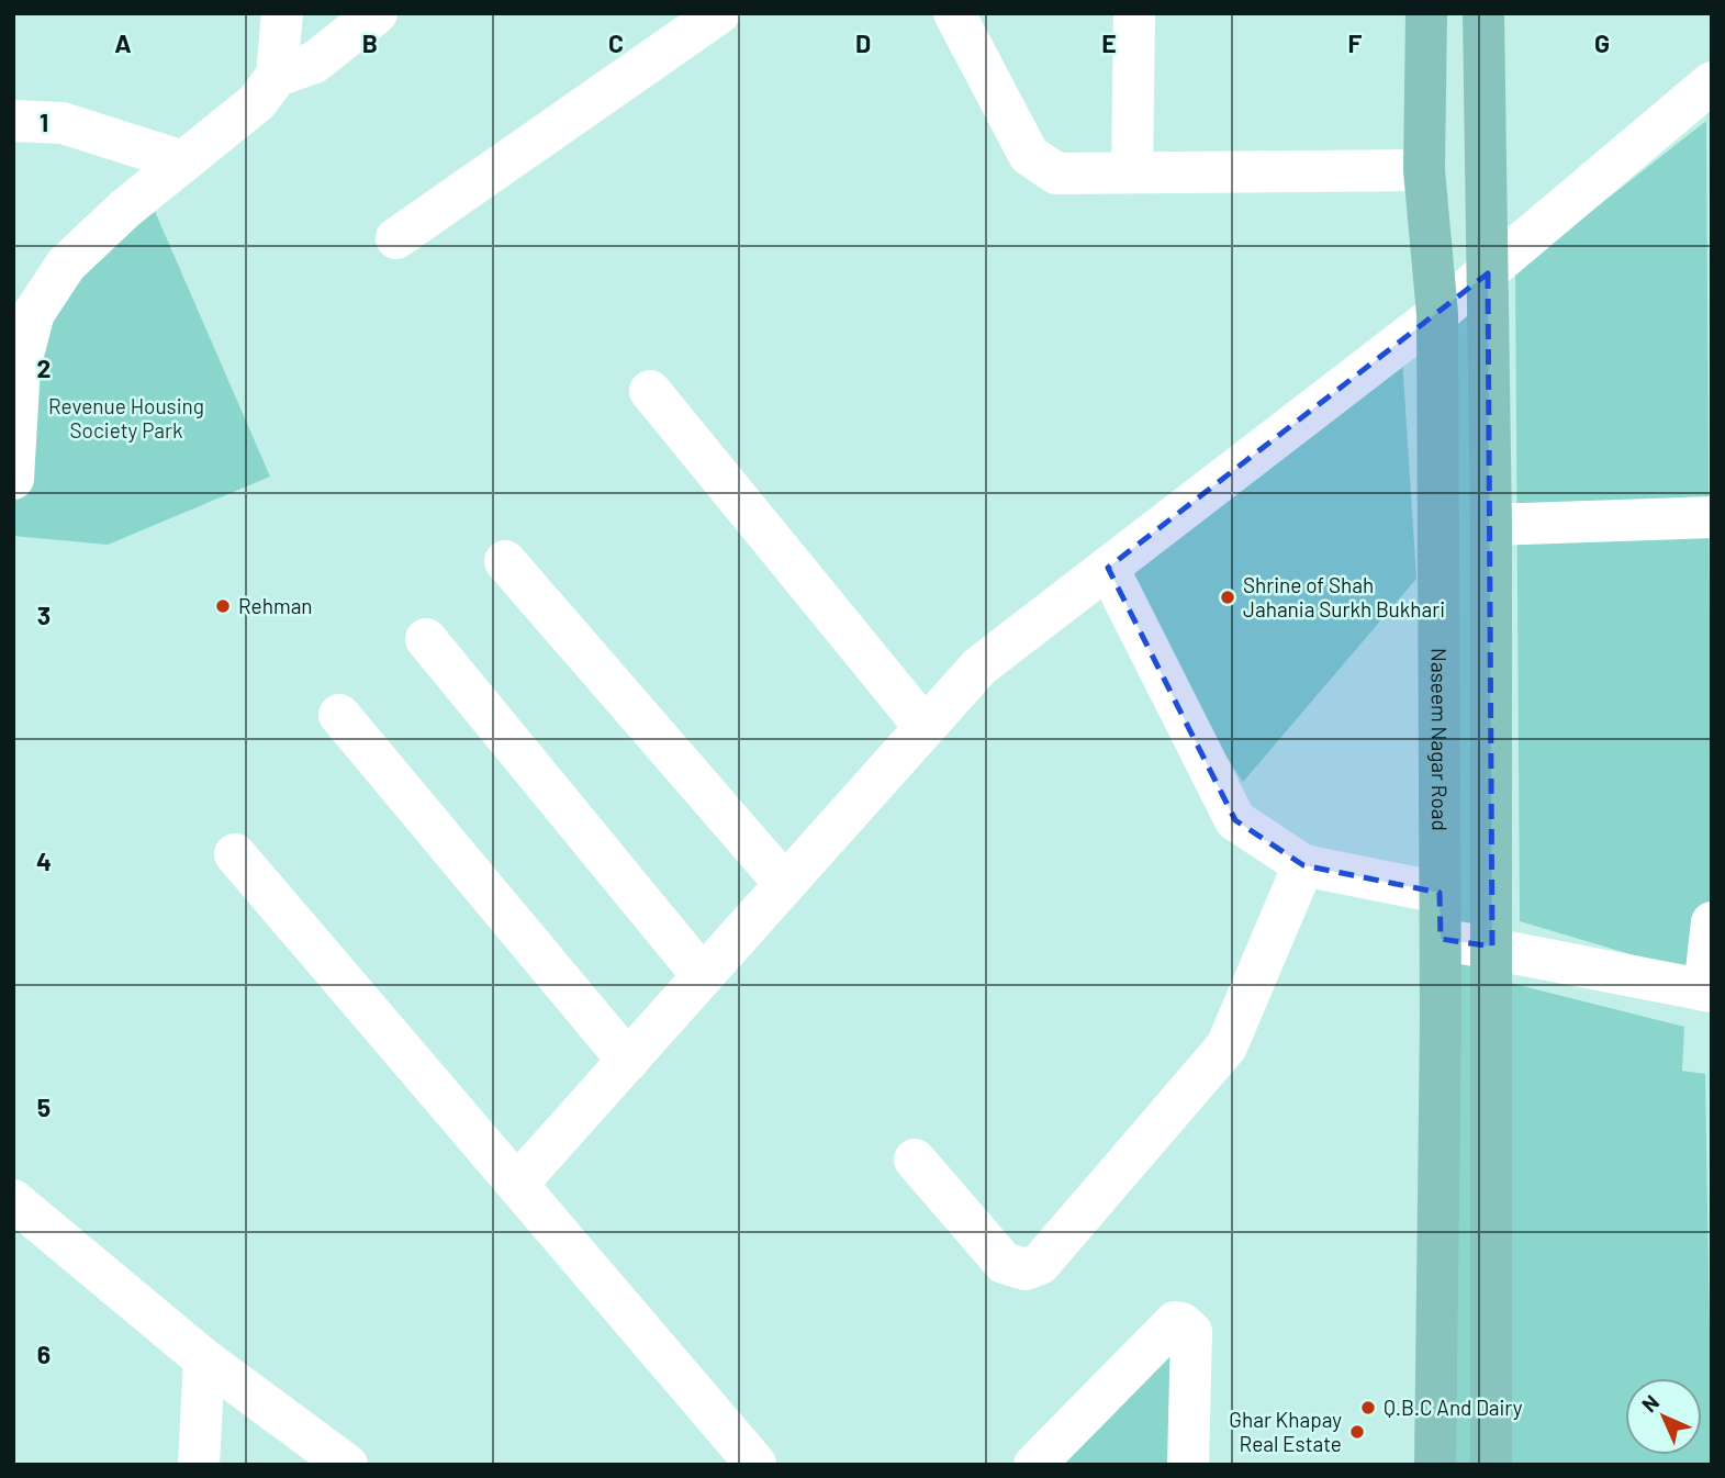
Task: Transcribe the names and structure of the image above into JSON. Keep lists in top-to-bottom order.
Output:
{
  "streets": {
    "main road": ["Naseem Nagar Road"]
  },
  "parks": ["Revenue Housing Society Park"],
  "places": [
    "Shrine of Shah Jahania Surkh Bukhari",
    "Rehman",
    "Q.B.C And Dairy",
    "Ghar Khapay Real Estate"
  ],
  "north": "top left",
  "grid": {
    "columns": [
      "A",
      "B",
      "C",
      "D",
      "E",
      "F",
      "G"
    ],
    "rows": [
      "1",
      "2",
      "3",
      "4",
      "5",
      "6"
    ]
  }
}
